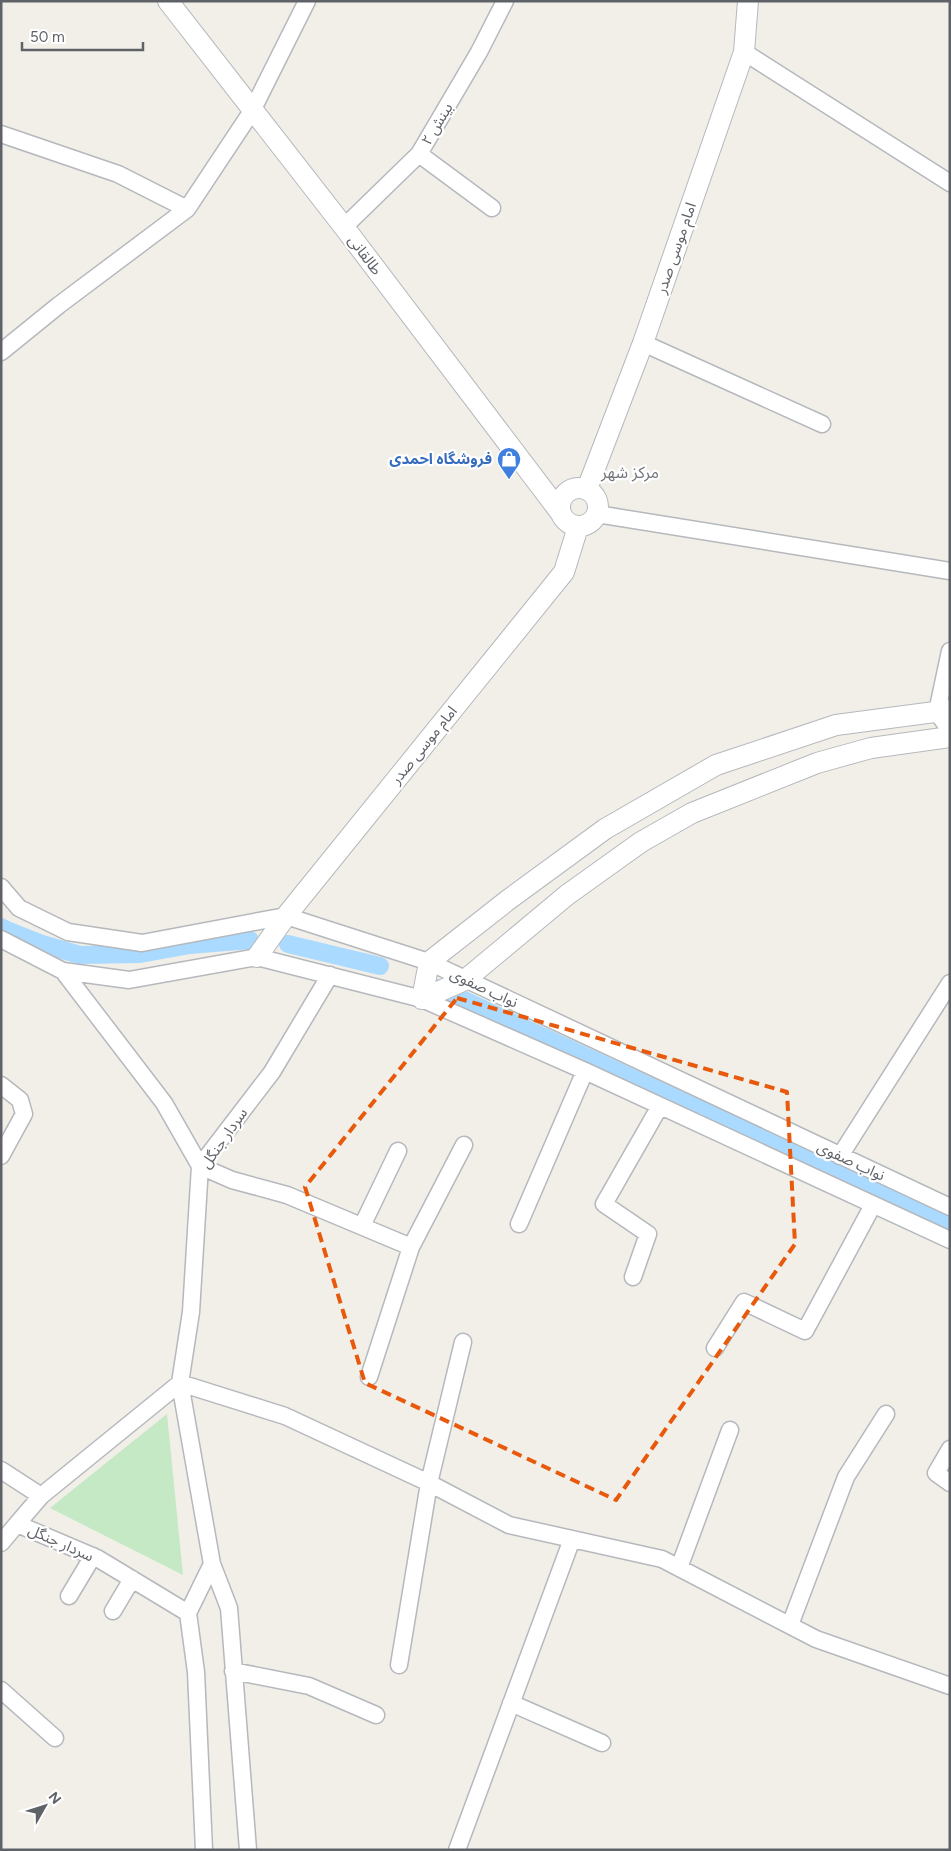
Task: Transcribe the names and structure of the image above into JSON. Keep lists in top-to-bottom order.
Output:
{
  "streets": {
    "street": [
      "بینش ۲",
      "امام موسی صدر",
      "طالقانی",
      "نواب صفوی",
      "سردار جنگل"
    ]
  },
  "crossings": [
    ["بینش ۲", "طالقانی"],
    ["امام موسی صدر", "طالقانی"],
    ["امام موسی صدر", "نواب صفوی"],
    ["نواب صفوی", "سردار جنگل"]
  ],
  "districts": ["مرکز شهر"],
  "places": {
    "shop": ["فروشگاه احمدی"]
  },
  "scale_bar": "50 m",
  "north": "top right"
}
